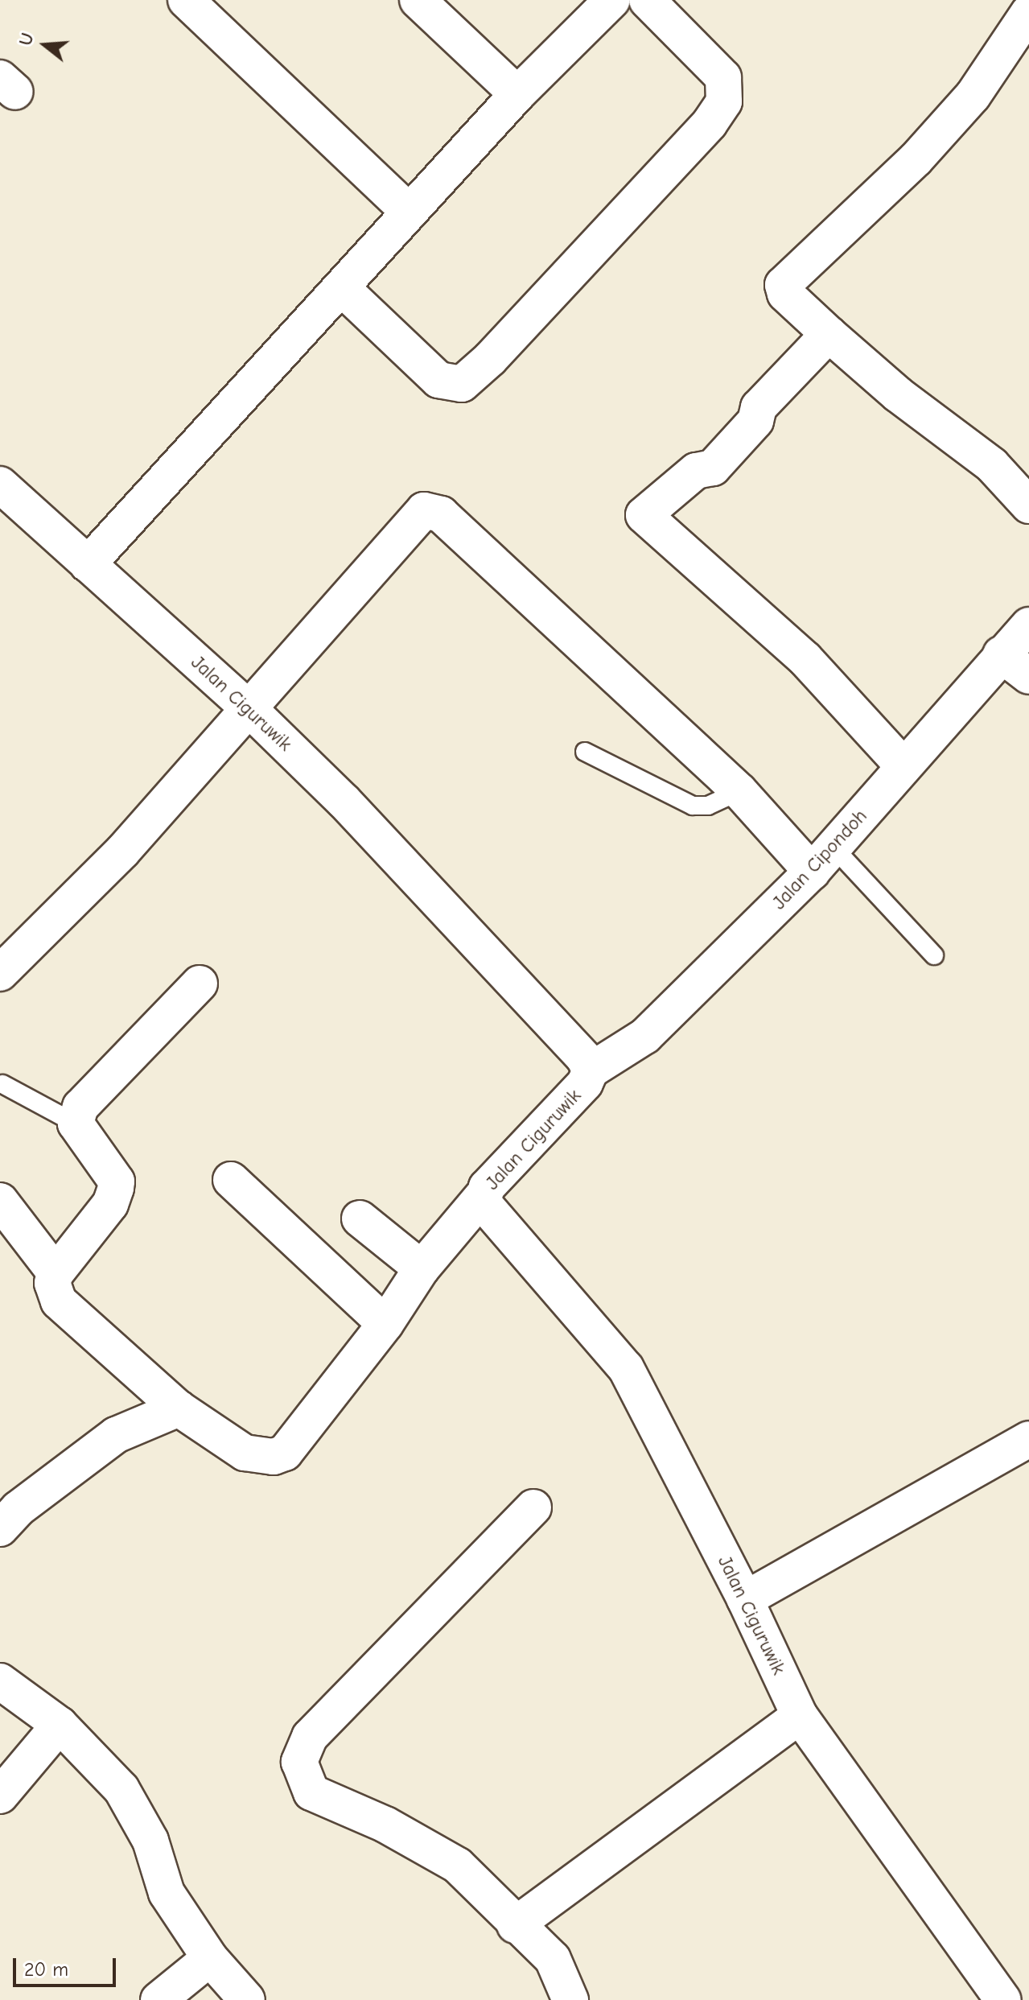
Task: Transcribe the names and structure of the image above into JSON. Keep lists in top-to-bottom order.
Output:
{
  "streets": {
    "street": ["Jalan Ciguruwik", "Jalan Cipondoh"]
  },
  "crossings": [
    ["Jalan Ciguruwik", "Jalan Cipondoh"]
  ],
  "scale_bar": "20 m",
  "north": "left"
}
